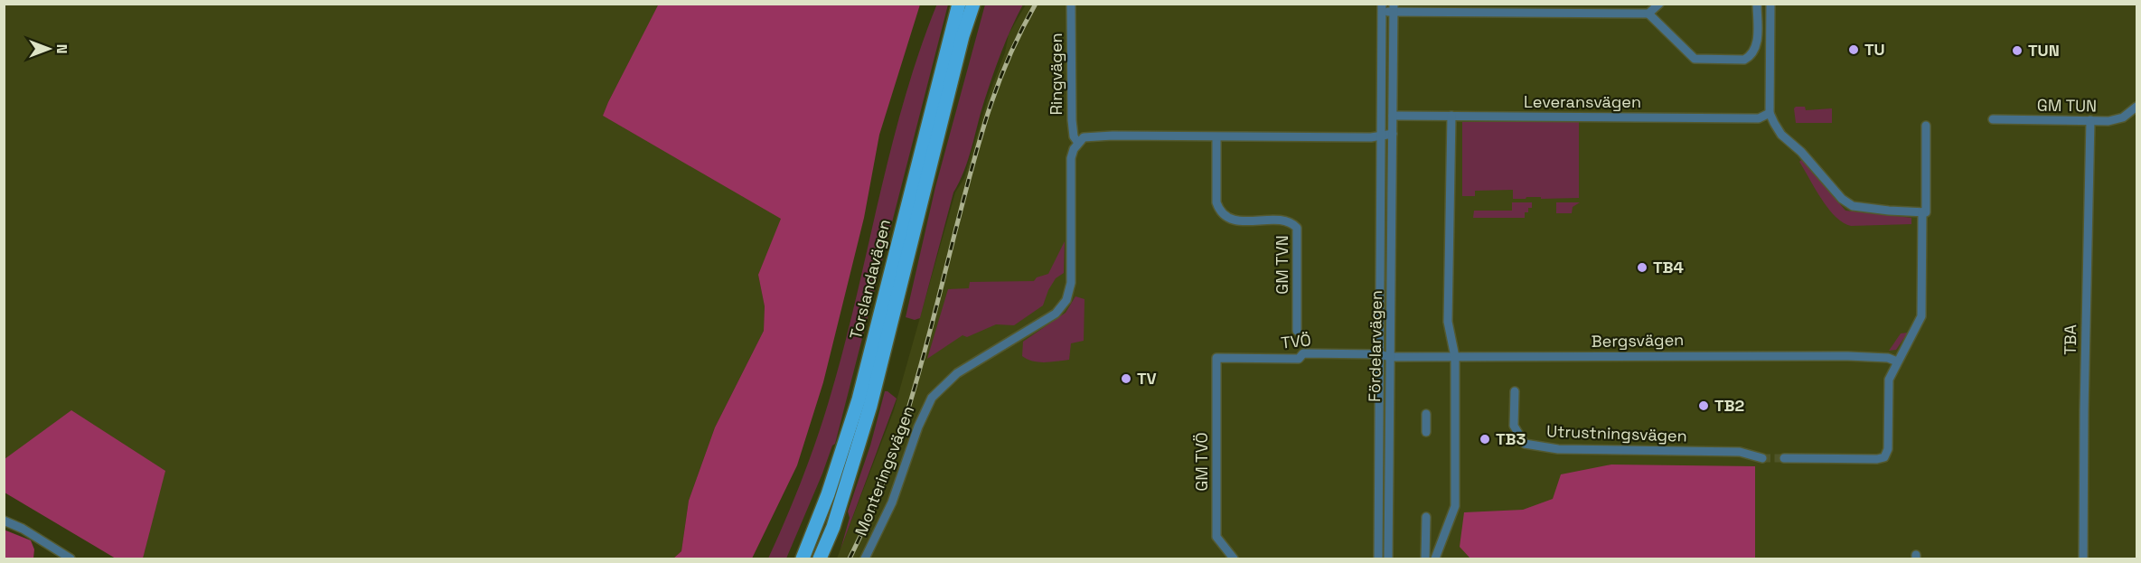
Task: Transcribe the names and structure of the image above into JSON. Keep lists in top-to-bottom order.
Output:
{
  "streets": {
    "main road": ["Torslandavägen"],
    "street": [
      "Ringvägen",
      "Leveransvägen",
      "GM TUN",
      "GM TVN",
      "TBA",
      "Bergsvägen",
      "TVÖ",
      "Fördelarvägen",
      "Utrustningsvägen",
      "GM TVÖ",
      "Monteringsvägen"
    ]
  },
  "crossings": [
    ["Ringvägen", "Monteringsvägen"],
    ["GM TUN", "TBA"],
    ["Bergsvägen", "TVÖ"],
    ["Bergsvägen", "Fördelarvägen"],
    ["TVÖ", "Fördelarvägen"],
    ["TVÖ", "GM TVÖ"]
  ],
  "places": [
    "TU",
    "TUN",
    "TB4",
    "TV",
    "TB2",
    "TB3"
  ],
  "north": "right"
}
